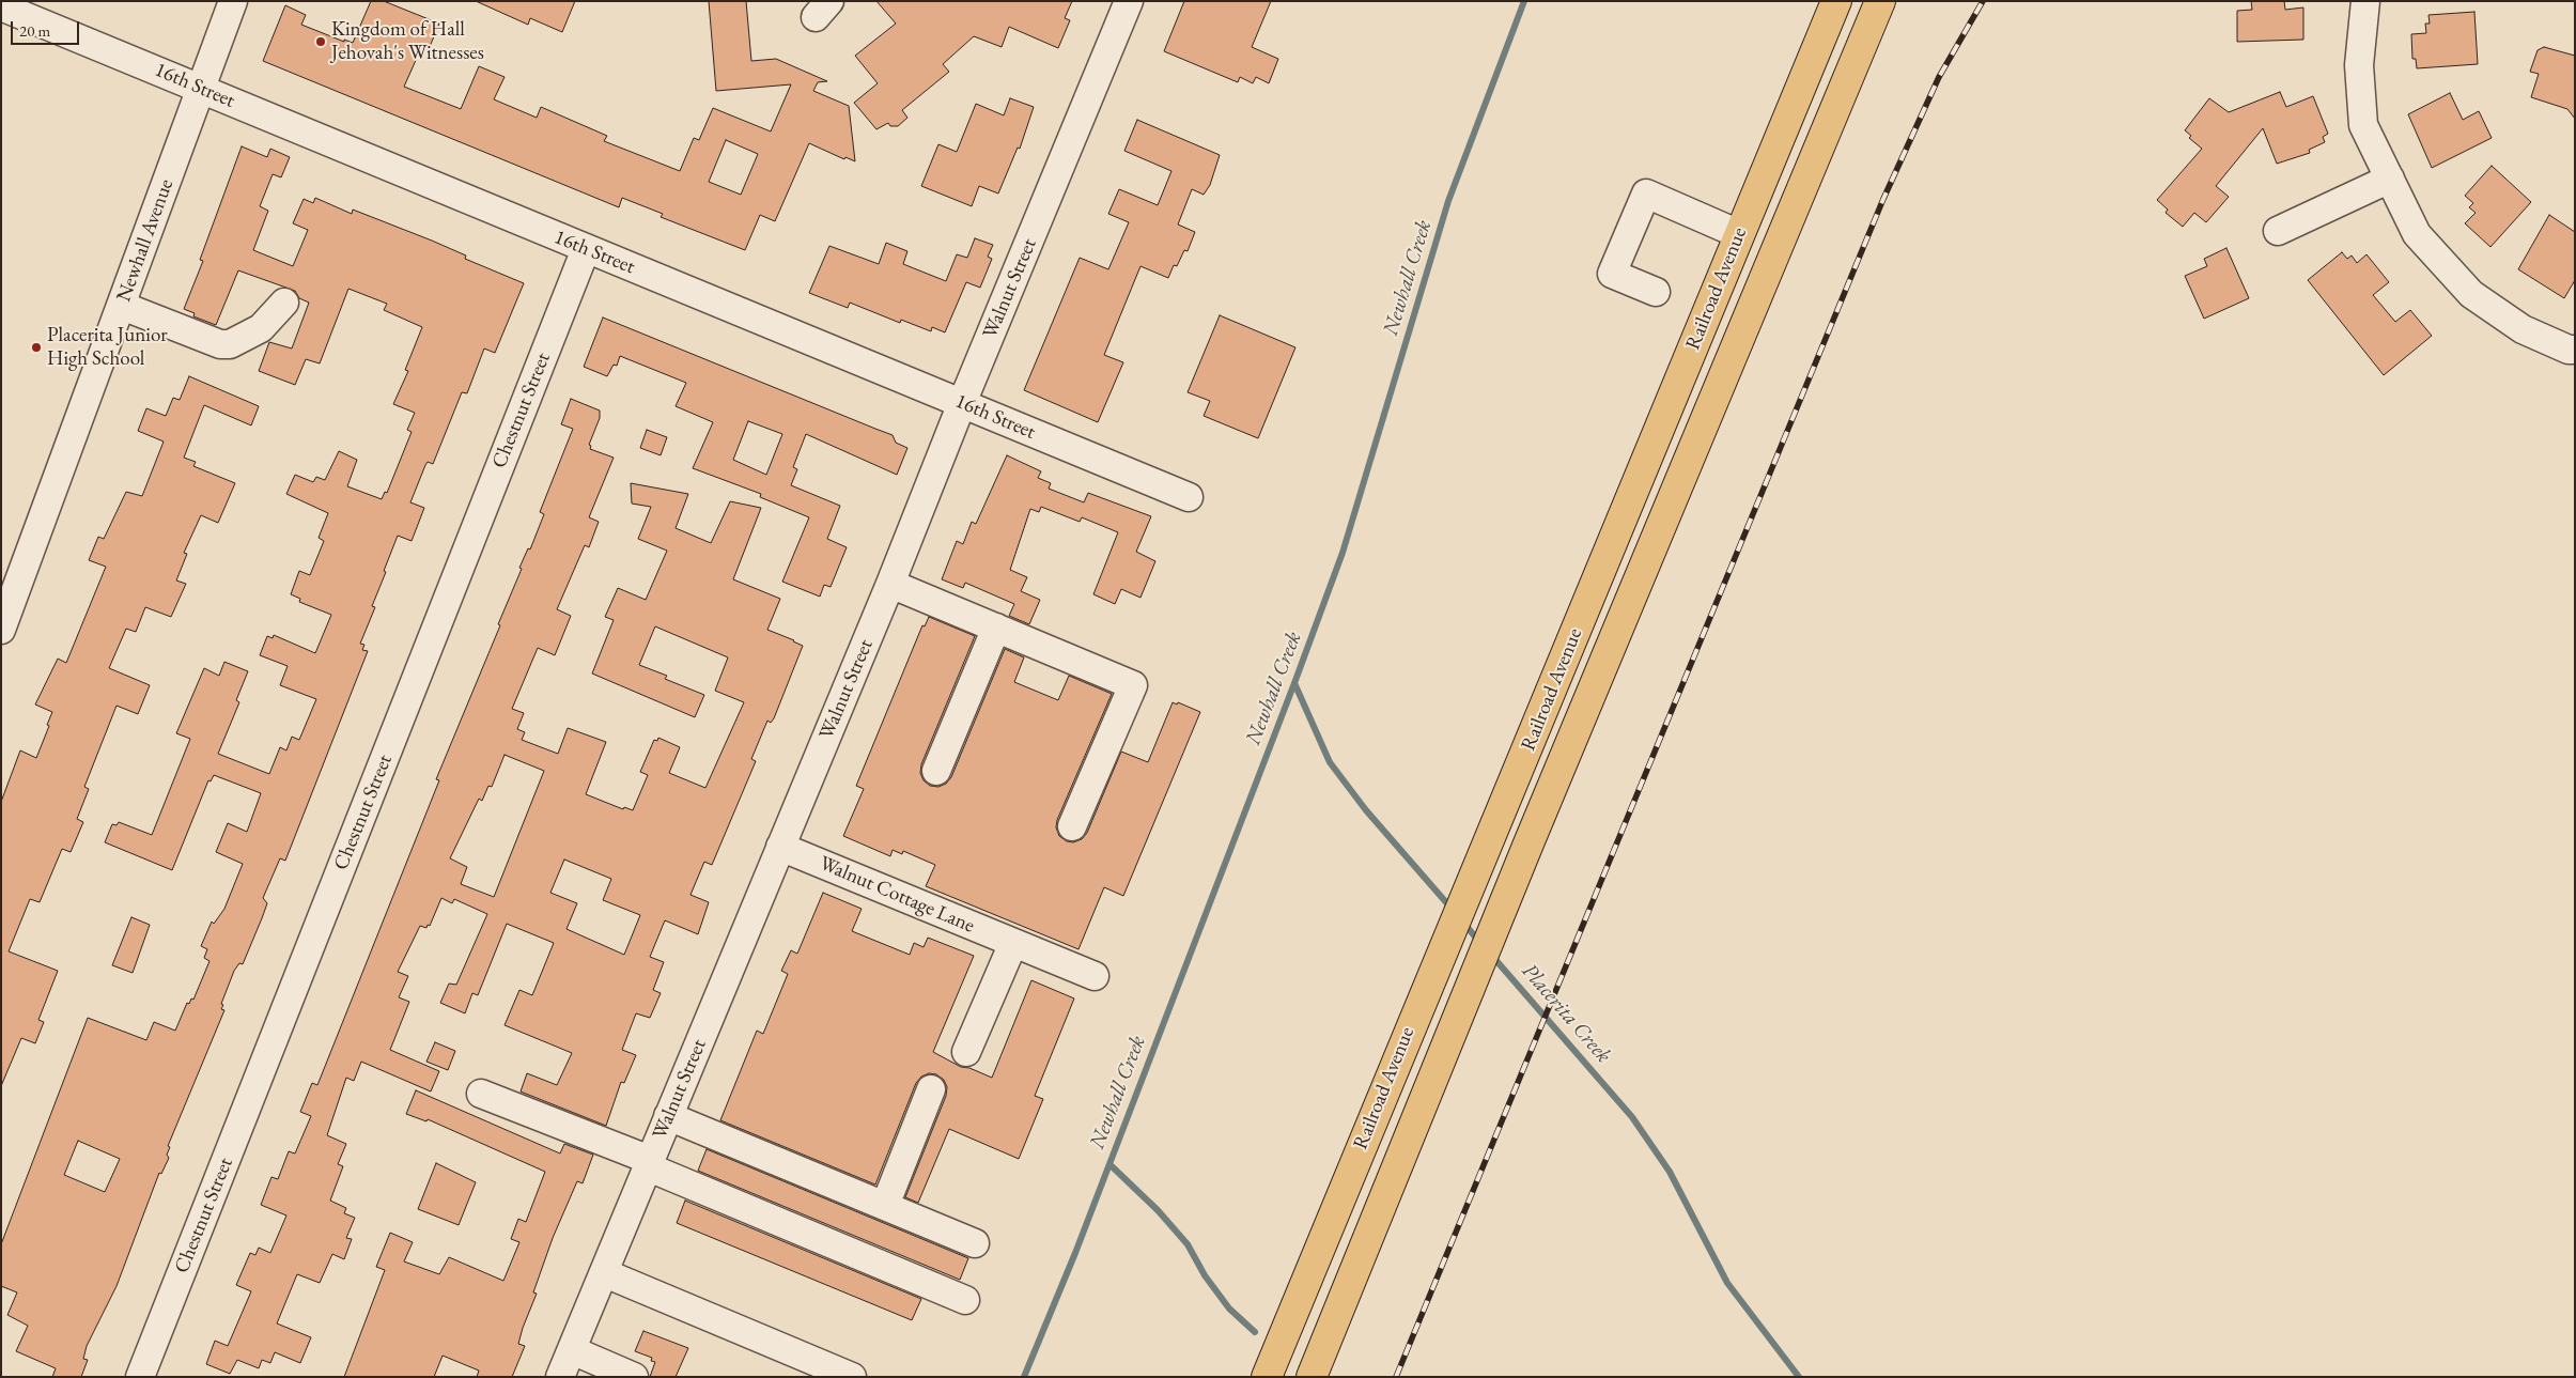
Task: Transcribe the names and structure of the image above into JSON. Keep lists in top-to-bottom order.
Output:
{
  "streets": {
    "main road": ["Railroad Avenue"],
    "street": [
      "16th Street",
      "Newhall Avenue",
      "Walnut Street",
      "Chestnut Street",
      "Walnut Cottage Lane"
    ]
  },
  "crossings": [
    ["16th Street", "Newhall Avenue"],
    ["16th Street", "Walnut Street"],
    ["16th Street", "Chestnut Street"],
    ["Walnut Street", "Walnut Cottage Lane"]
  ],
  "water": ["Newhall Creek", "Placerita Creek"],
  "places": ["Kingdom of Hall Jehovah's Witnesses", "Placerita Junior High School"],
  "scale_bar": "20 m"
}
